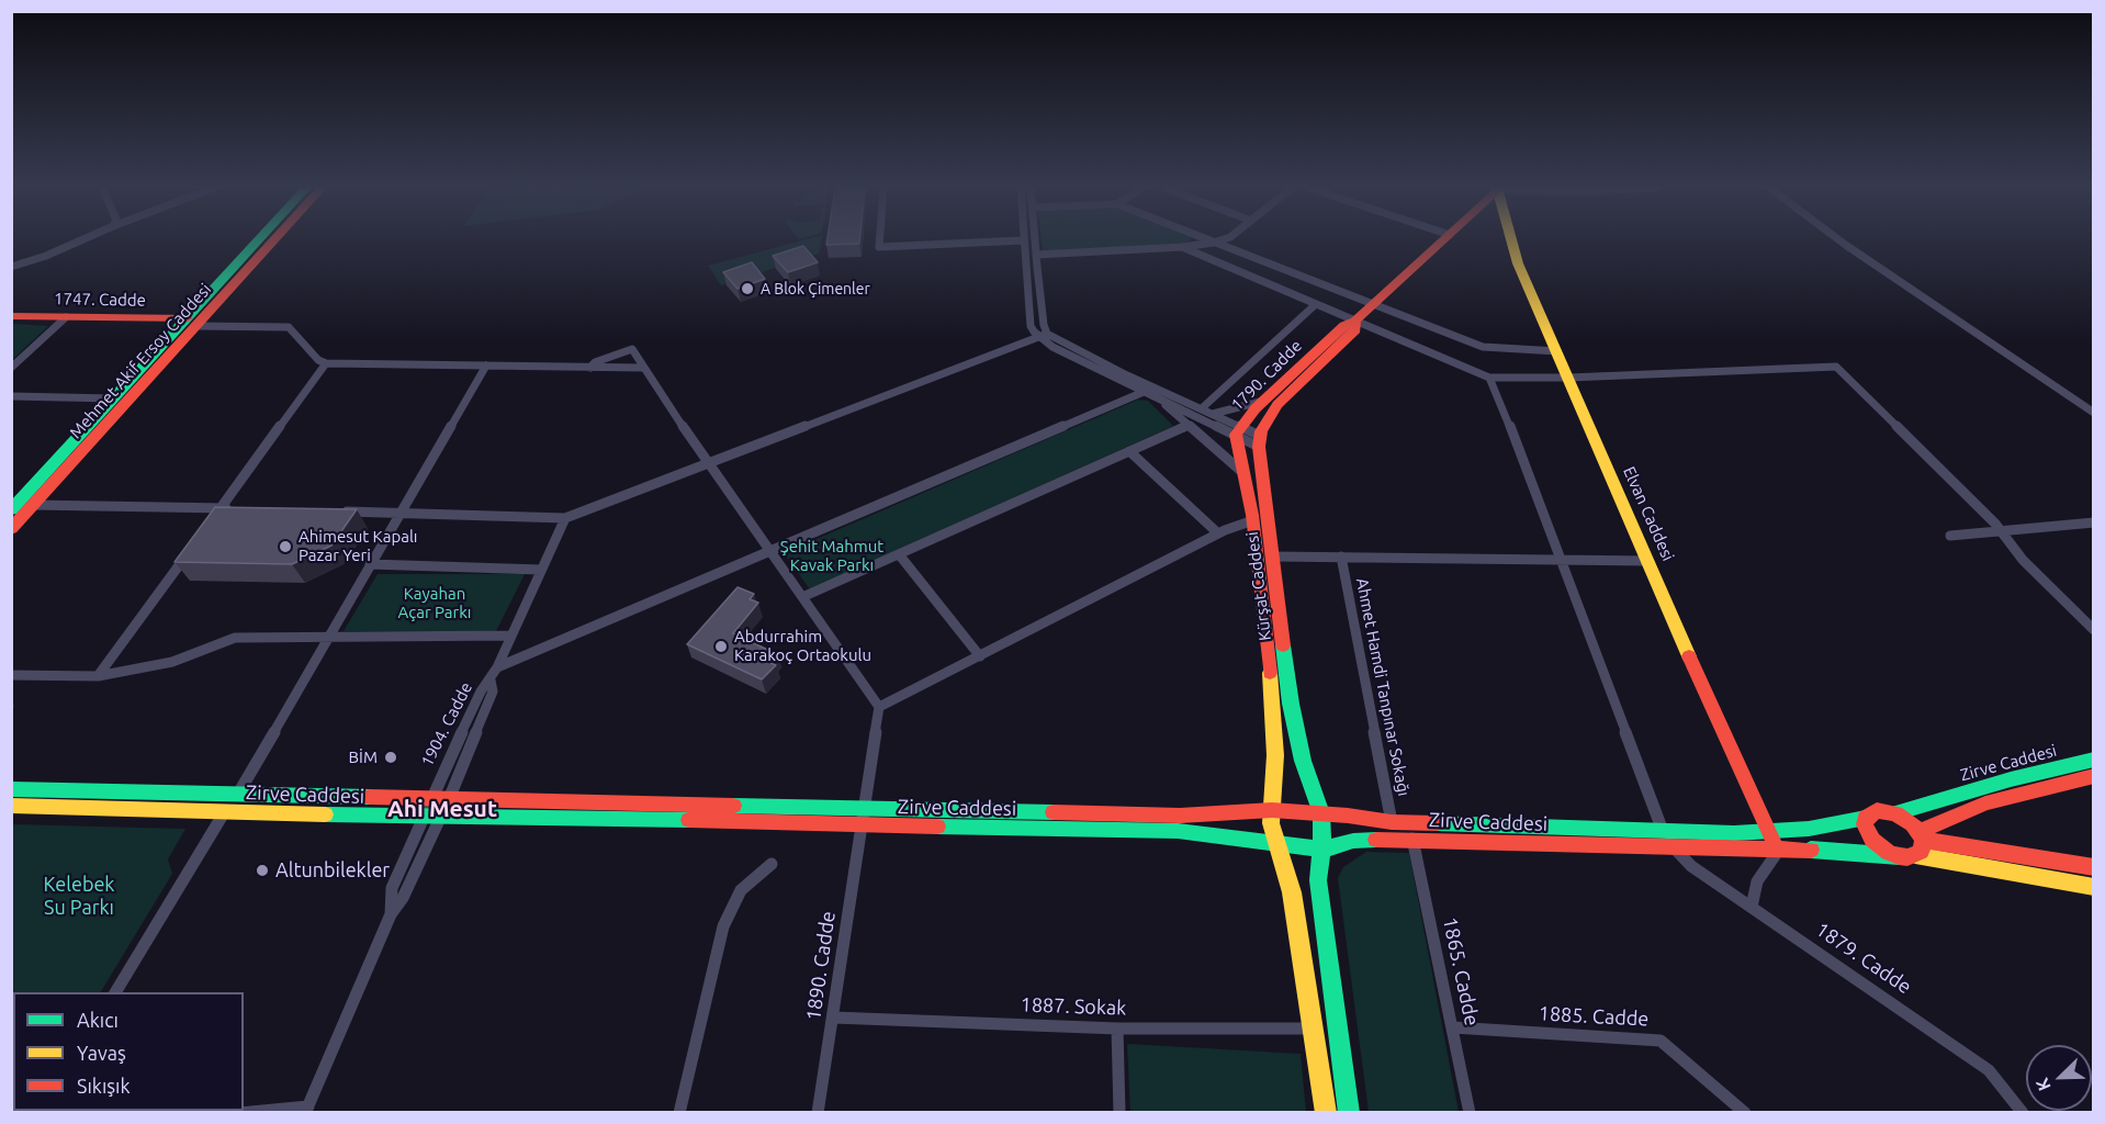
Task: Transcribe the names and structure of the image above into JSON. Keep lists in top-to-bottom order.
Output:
{
  "streets": {
    "main road": [
      "1747. Cadde",
      "Mehmet Akif Ersoy Caddesi",
      "1790. Cadde",
      "Elvan Caddesi",
      "Kürşat Caddesi",
      "Zirve Caddesi"
    ],
    "street": [
      "Ahmet Hamdi Tanpınar Sokağı",
      "1904. Cadde",
      "1879. Cadde",
      "1890. Cadde",
      "1865. Cadde",
      "1887. Sokak",
      "1885. Cadde"
    ]
  },
  "crossings": [
    ["1747. Cadde", "Mehmet Akif Ersoy Caddesi"],
    ["1790. Cadde", "Kürşat Caddesi"],
    ["Elvan Caddesi", "Zirve Caddesi"],
    ["Kürşat Caddesi", "Zirve Caddesi"],
    ["Kürşat Caddesi", "1887. Sokak"],
    ["Ahmet Hamdi Tanpınar Sokağı", "Zirve Caddesi"],
    ["1904. Cadde", "Zirve Caddesi"],
    ["Zirve Caddesi", "1879. Cadde"],
    ["Zirve Caddesi", "1890. Cadde"],
    ["Zirve Caddesi", "1865. Cadde"],
    ["1890. Cadde", "1887. Sokak"],
    ["1865. Cadde", "1885. Cadde"]
  ],
  "districts": ["Ahi Mesut"],
  "parks": ["Şehit Mahmut Kavak Parkı", "Kayahan Açar Parkı", "Kelebek Su Parkı"],
  "places": [
    "A Blok Çimenler",
    "Ahimesut Kapalı Pazar Yeri",
    "Abdurrahim Karakoç Ortaokulu",
    "BİM",
    "Altunbilekler"
  ],
  "legend": ["Akıcı", "Yavaş", "Sıkışık"],
  "north": "bottom left"
}
